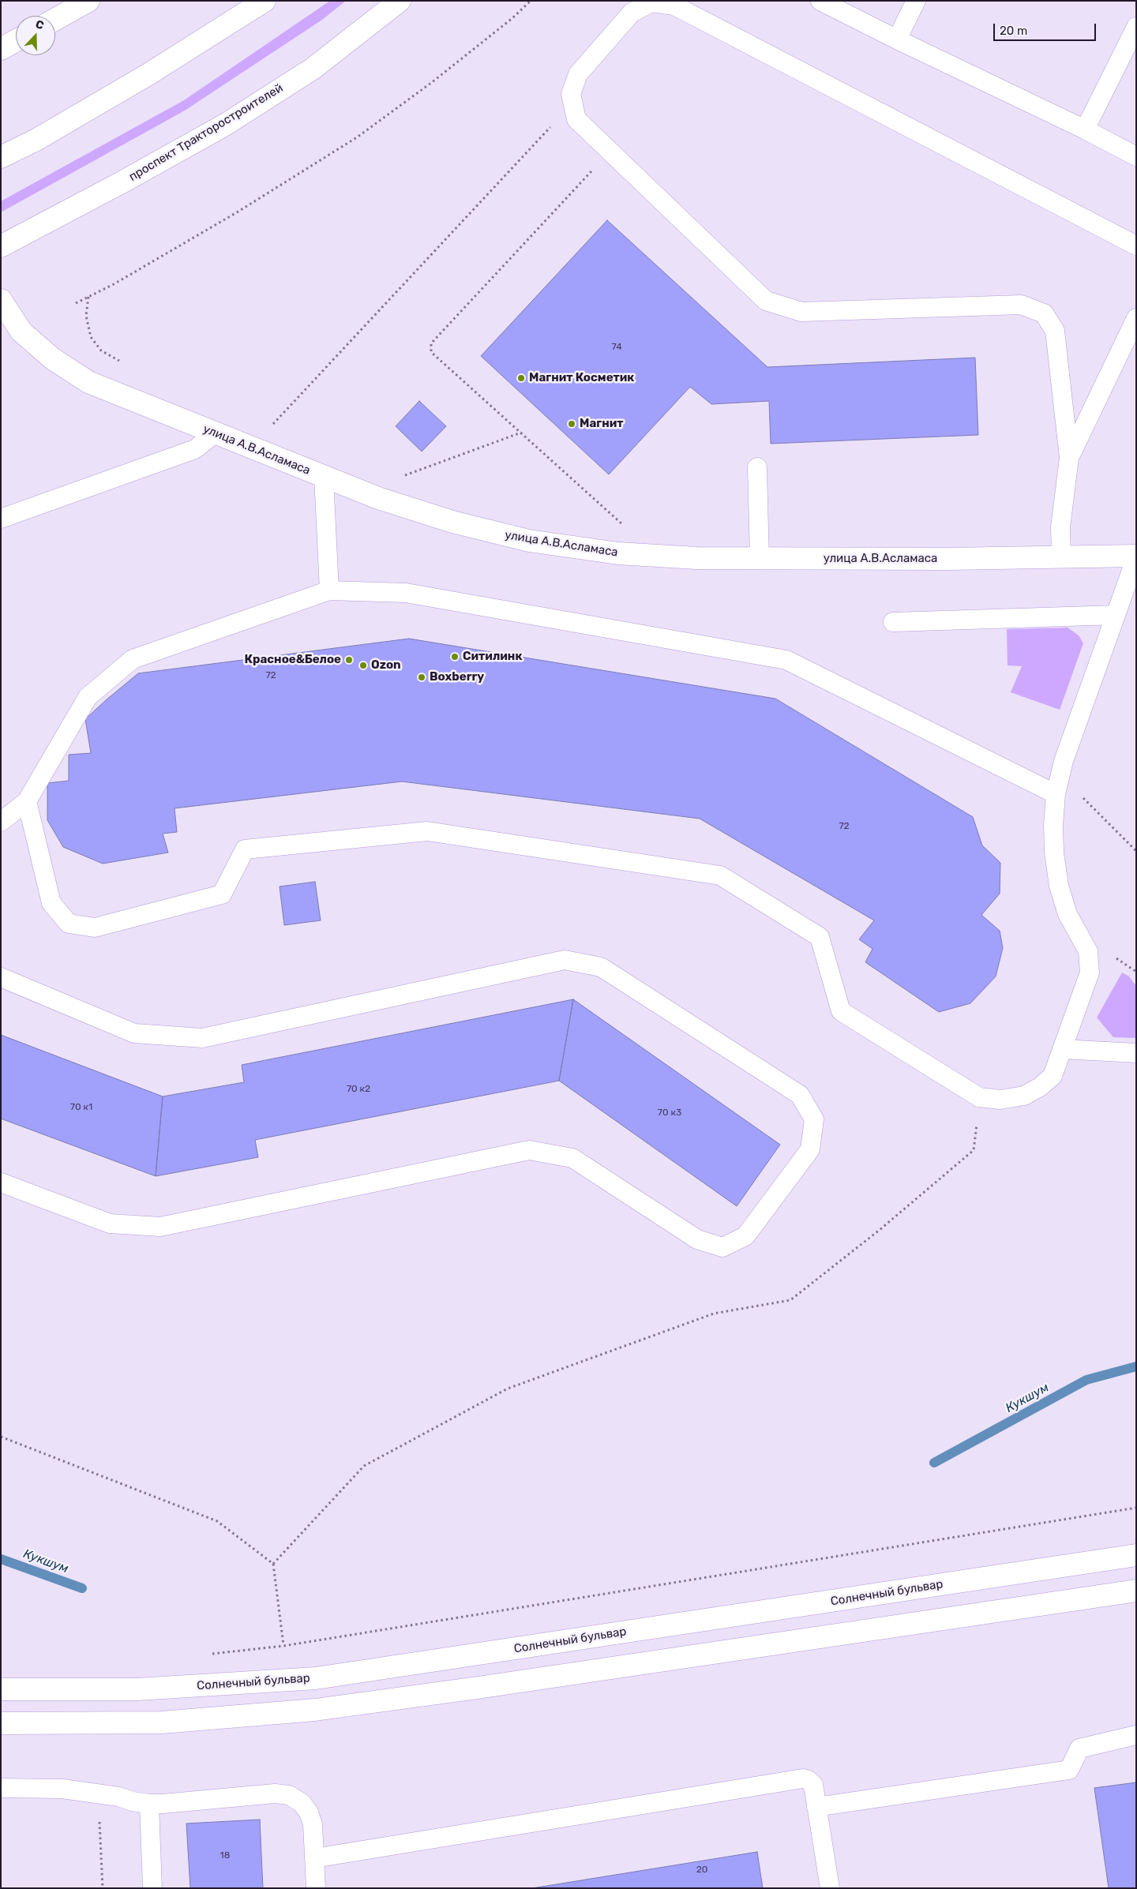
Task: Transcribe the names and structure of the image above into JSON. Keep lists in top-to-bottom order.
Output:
{
  "streets": {
    "street": ["проспект Тракторостроителей", "улица А.В.Асламаса", "Солнечный бульвар"]
  },
  "water": ["Кукшум"],
  "places": [
    "Магнит Косметик",
    "Магнит",
    "Ситилинк",
    "Красное&Белое",
    "Ozon",
    "Boxberry"
  ],
  "house_numbers": [
    "74",
    "72",
    "72",
    "70 к2",
    "70 к1",
    "70 к3",
    "18",
    "20"
  ],
  "scale_bar": "20 m",
  "north": "top"
}
